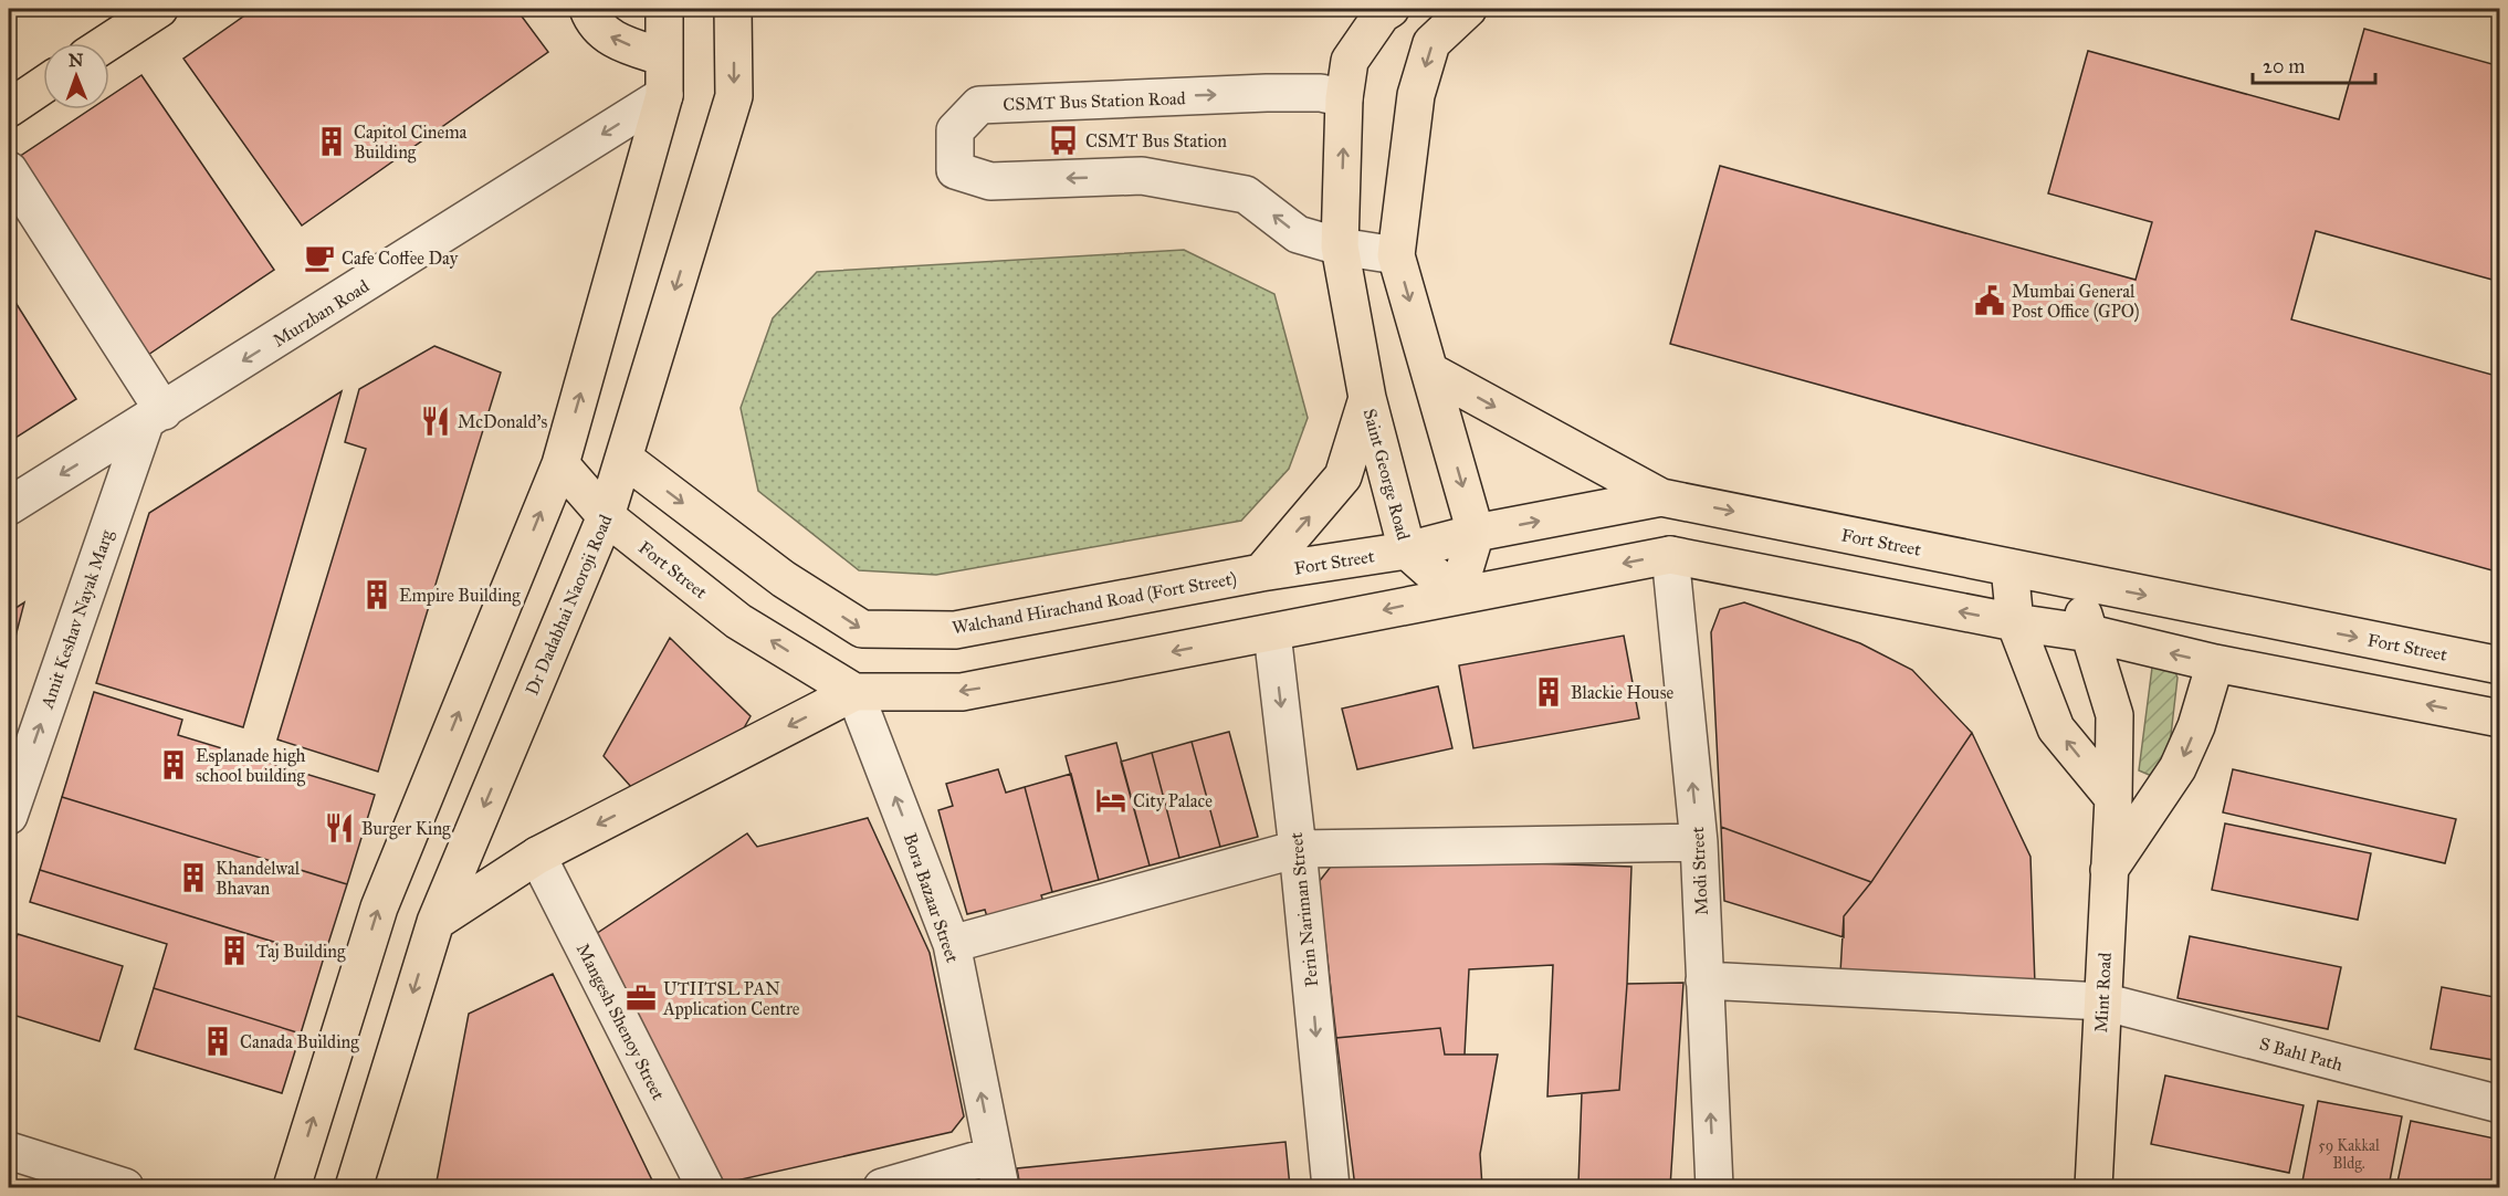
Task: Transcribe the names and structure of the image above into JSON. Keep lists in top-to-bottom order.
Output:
{
  "streets": {
    "main road": [
      "Saint George Road",
      "Fort Street",
      "Walchand Hirachand Road (Fort Street)",
      "Dr Dadabhai Naoroji Road",
      "Mint Road"
    ],
    "street": [
      "CSMT Bus Station Road",
      "Murzban Road",
      "Amit Keshav Nayak Marg",
      "Modi Street",
      "Bora Bazaar Street",
      "Perin Nariman Street",
      "Mangesh Shenoy Street",
      "S Bahl Path"
    ]
  },
  "crossings": [
    ["CSMT Bus Station Road", "Saint George Road"],
    ["Murzban Road", "Amit Keshav Nayak Marg"],
    ["Saint George Road", "Fort Street"],
    ["Fort Street", "Walchand Hirachand Road (Fort Street)"],
    ["Fort Street", "Dr Dadabhai Naoroji Road"],
    ["Fort Street", "Bora Bazaar Street"],
    ["Fort Street", "Mint Road"],
    ["Walchand Hirachand Road (Fort Street)", "Dr Dadabhai Naoroji Road"],
    ["Modi Street", "S Bahl Path"],
    ["Mint Road", "S Bahl Path"]
  ],
  "one_way": [
    "Murzban Road",
    "Amit Keshav Nayak Marg",
    "Modi Street",
    "Bora Bazaar Street",
    "Perin Nariman Street"
  ],
  "places": {
    "bus stop": ["CSMT Bus Station"],
    "building": [
      "Capitol Cinema Building",
      "Empire Building",
      "Blackie House",
      "Esplanade high school building",
      "Khandelwal Bhavan",
      "Taj Building",
      "Canada Building"
    ],
    "cafe": ["Cafe Coffee Day"],
    "public building": ["Mumbai General Post Office (GPO)"],
    "restaurant": ["McDonald's", "Burger King"],
    "hotel": ["City Palace"],
    "office": ["UTIITSL PAN Application Centre"]
  },
  "house_numbers": ["59 Kakkal Bldg."],
  "scale_bar": "20 m",
  "north": "top"
}
